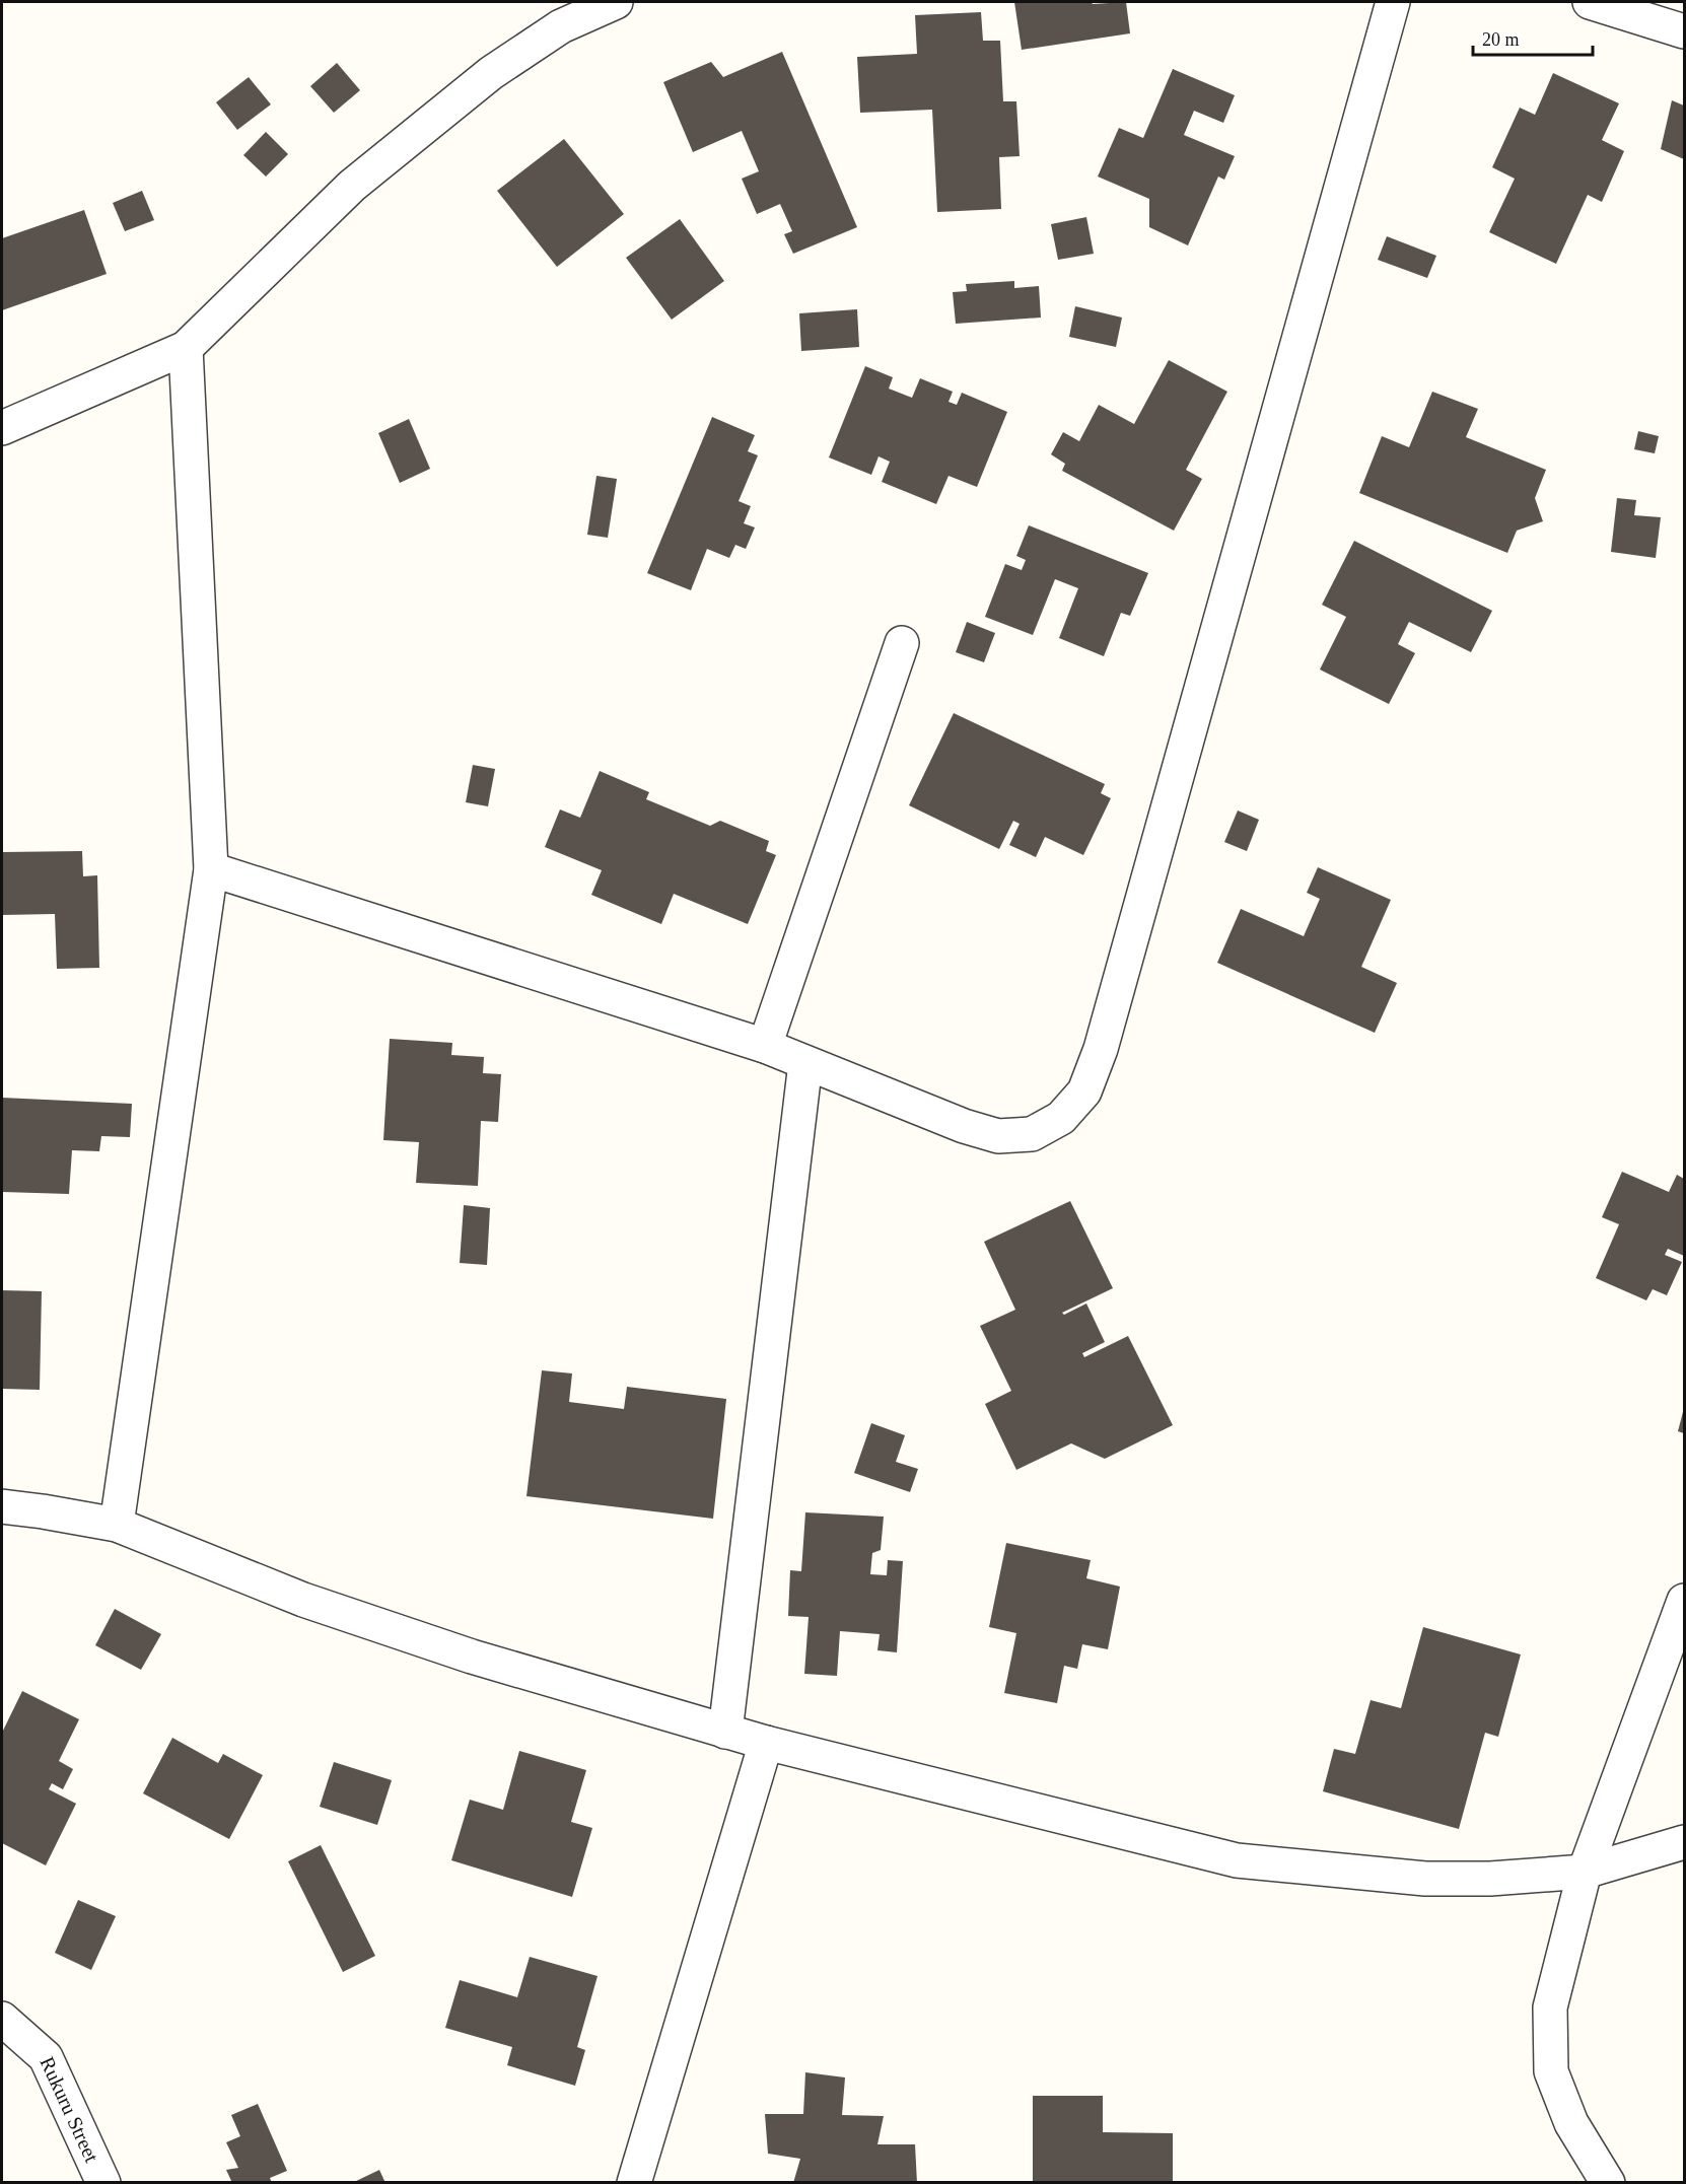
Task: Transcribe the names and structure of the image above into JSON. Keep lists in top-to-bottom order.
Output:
{
  "streets": {
    "street": ["Rukuru Street"]
  },
  "scale_bar": "20 m"
}
